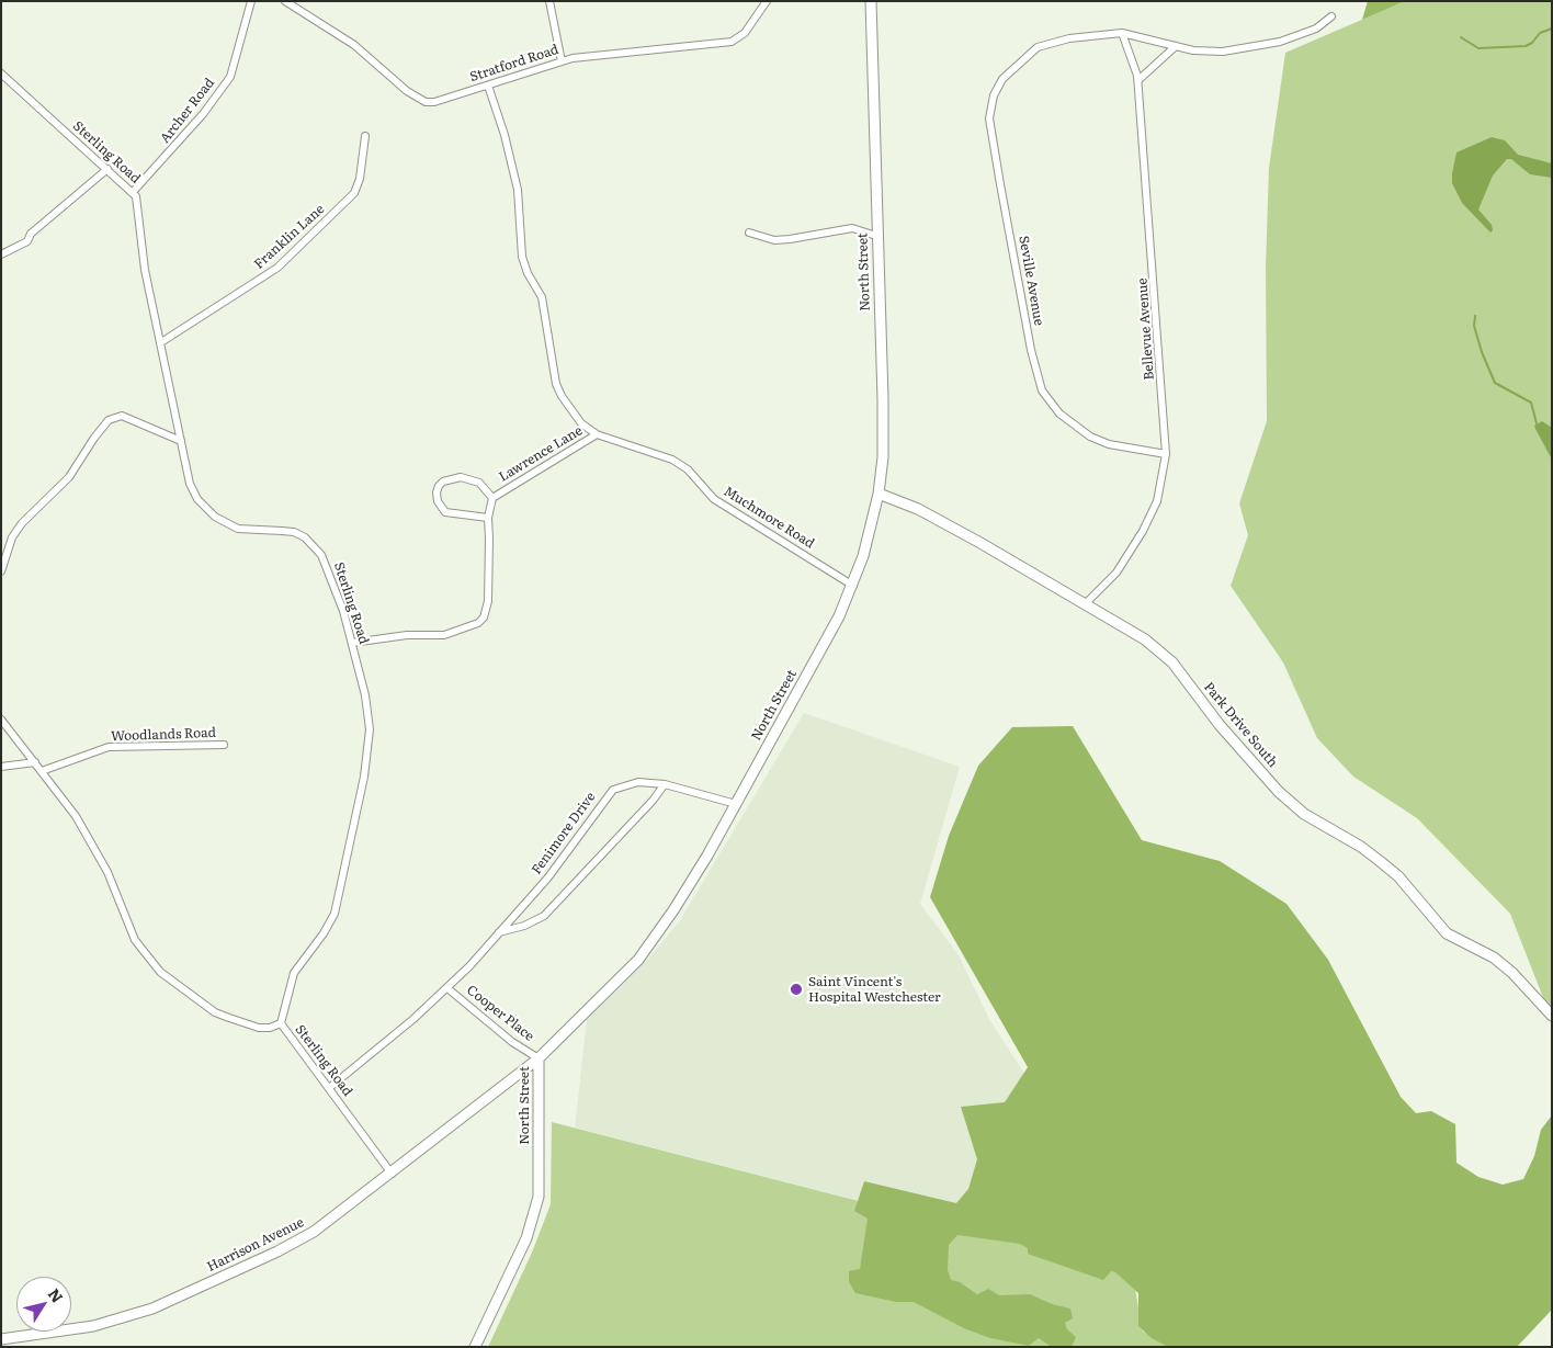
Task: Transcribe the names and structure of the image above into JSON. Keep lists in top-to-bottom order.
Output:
{
  "streets": {
    "main road": ["North Street", "Park Drive South", "Harrison Avenue"],
    "street": [
      "Stratford Road",
      "Archer Road",
      "Sterling Road",
      "Franklin Lane",
      "Seville Avenue",
      "Bellevue Avenue",
      "Lawrence Lane",
      "Muchmore Road",
      "Woodlands Road",
      "Fenimore Drive",
      "Cooper Place"
    ]
  },
  "crossings": [
    ["Stratford Road", "Muchmore Road"],
    ["Archer Road", "Sterling Road"],
    ["Sterling Road", "Franklin Lane"],
    ["Sterling Road", "Lawrence Lane"],
    ["Sterling Road", "Fenimore Drive"],
    ["Sterling Road", "Harrison Avenue"],
    ["North Street", "Muchmore Road"],
    ["North Street", "Park Drive South"],
    ["North Street", "Fenimore Drive"],
    ["North Street", "Cooper Place"],
    ["North Street", "Harrison Avenue"],
    ["Seville Avenue", "Bellevue Avenue"],
    ["Bellevue Avenue", "Park Drive South"],
    ["Lawrence Lane", "Muchmore Road"],
    ["Fenimore Drive", "Cooper Place"],
    ["Cooper Place", "Harrison Avenue"]
  ],
  "places": ["Saint Vincent's Hospital Westchester"],
  "north": "top right"
}
